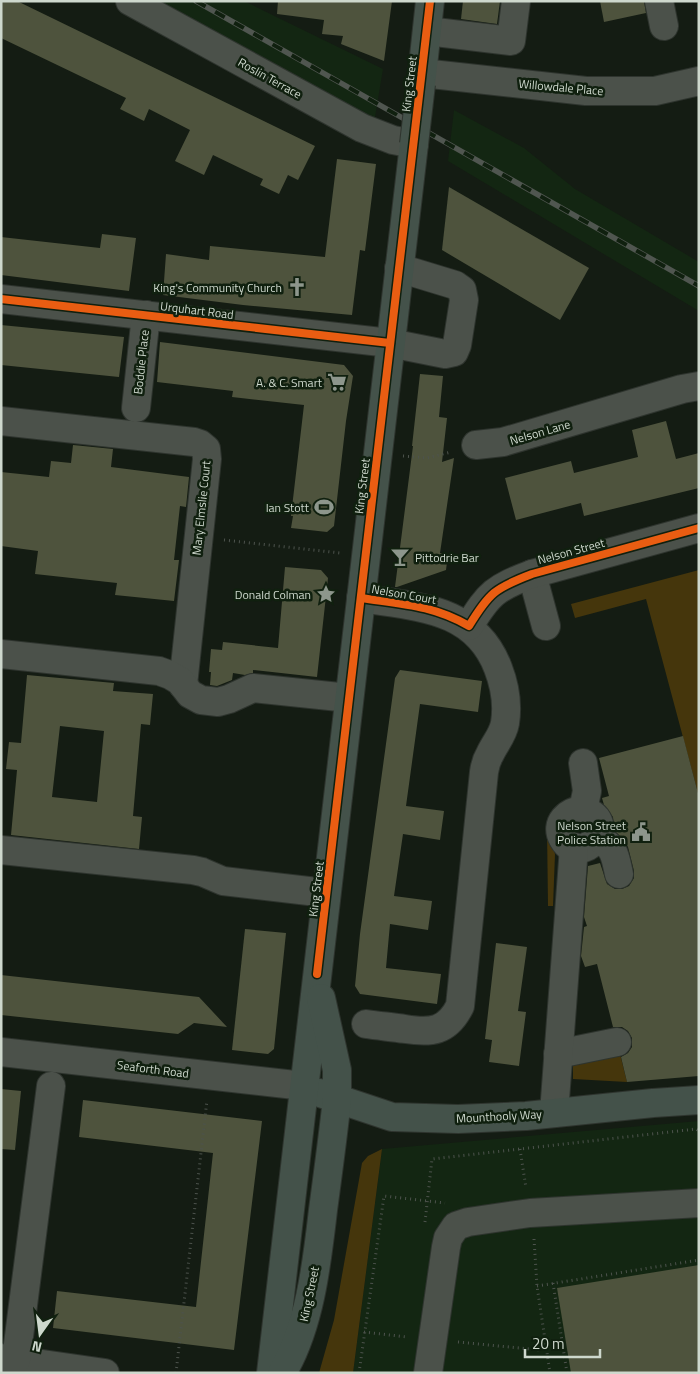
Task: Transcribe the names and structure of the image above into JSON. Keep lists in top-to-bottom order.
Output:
{
  "streets": {
    "main road": ["King Street", "Mounthooly Way"],
    "street": [
      "Roslin Terrace",
      "Willowdale Place",
      "Urquhart Road",
      "Boddie Place",
      "Nelson Lane",
      "Mary Elmslie Court",
      "Nelson Street",
      "Nelson Court",
      "Seaforth Road"
    ]
  },
  "crossings": [
    ["Roslin Terrace", "King Street"],
    ["King Street", "Willowdale Place"],
    ["King Street", "Urquhart Road"],
    ["King Street", "Nelson Court"],
    ["King Street", "Seaforth Road"],
    ["King Street", "Mounthooly Way"],
    ["Urquhart Road", "Boddie Place"],
    ["Nelson Street", "Nelson Court"],
    ["Seaforth Road", "Mounthooly Way"]
  ],
  "places": {
    "church": ["King's Community Church"],
    "supermarket": ["A. & C. Smart"],
    "sports": ["Ian Stott"],
    "bar": ["Pittodrie Bar"],
    "place": ["Donald Colman"],
    "public building": ["Nelson Street Police Station"]
  },
  "scale_bar": "20 m",
  "north": "bottom"
}
